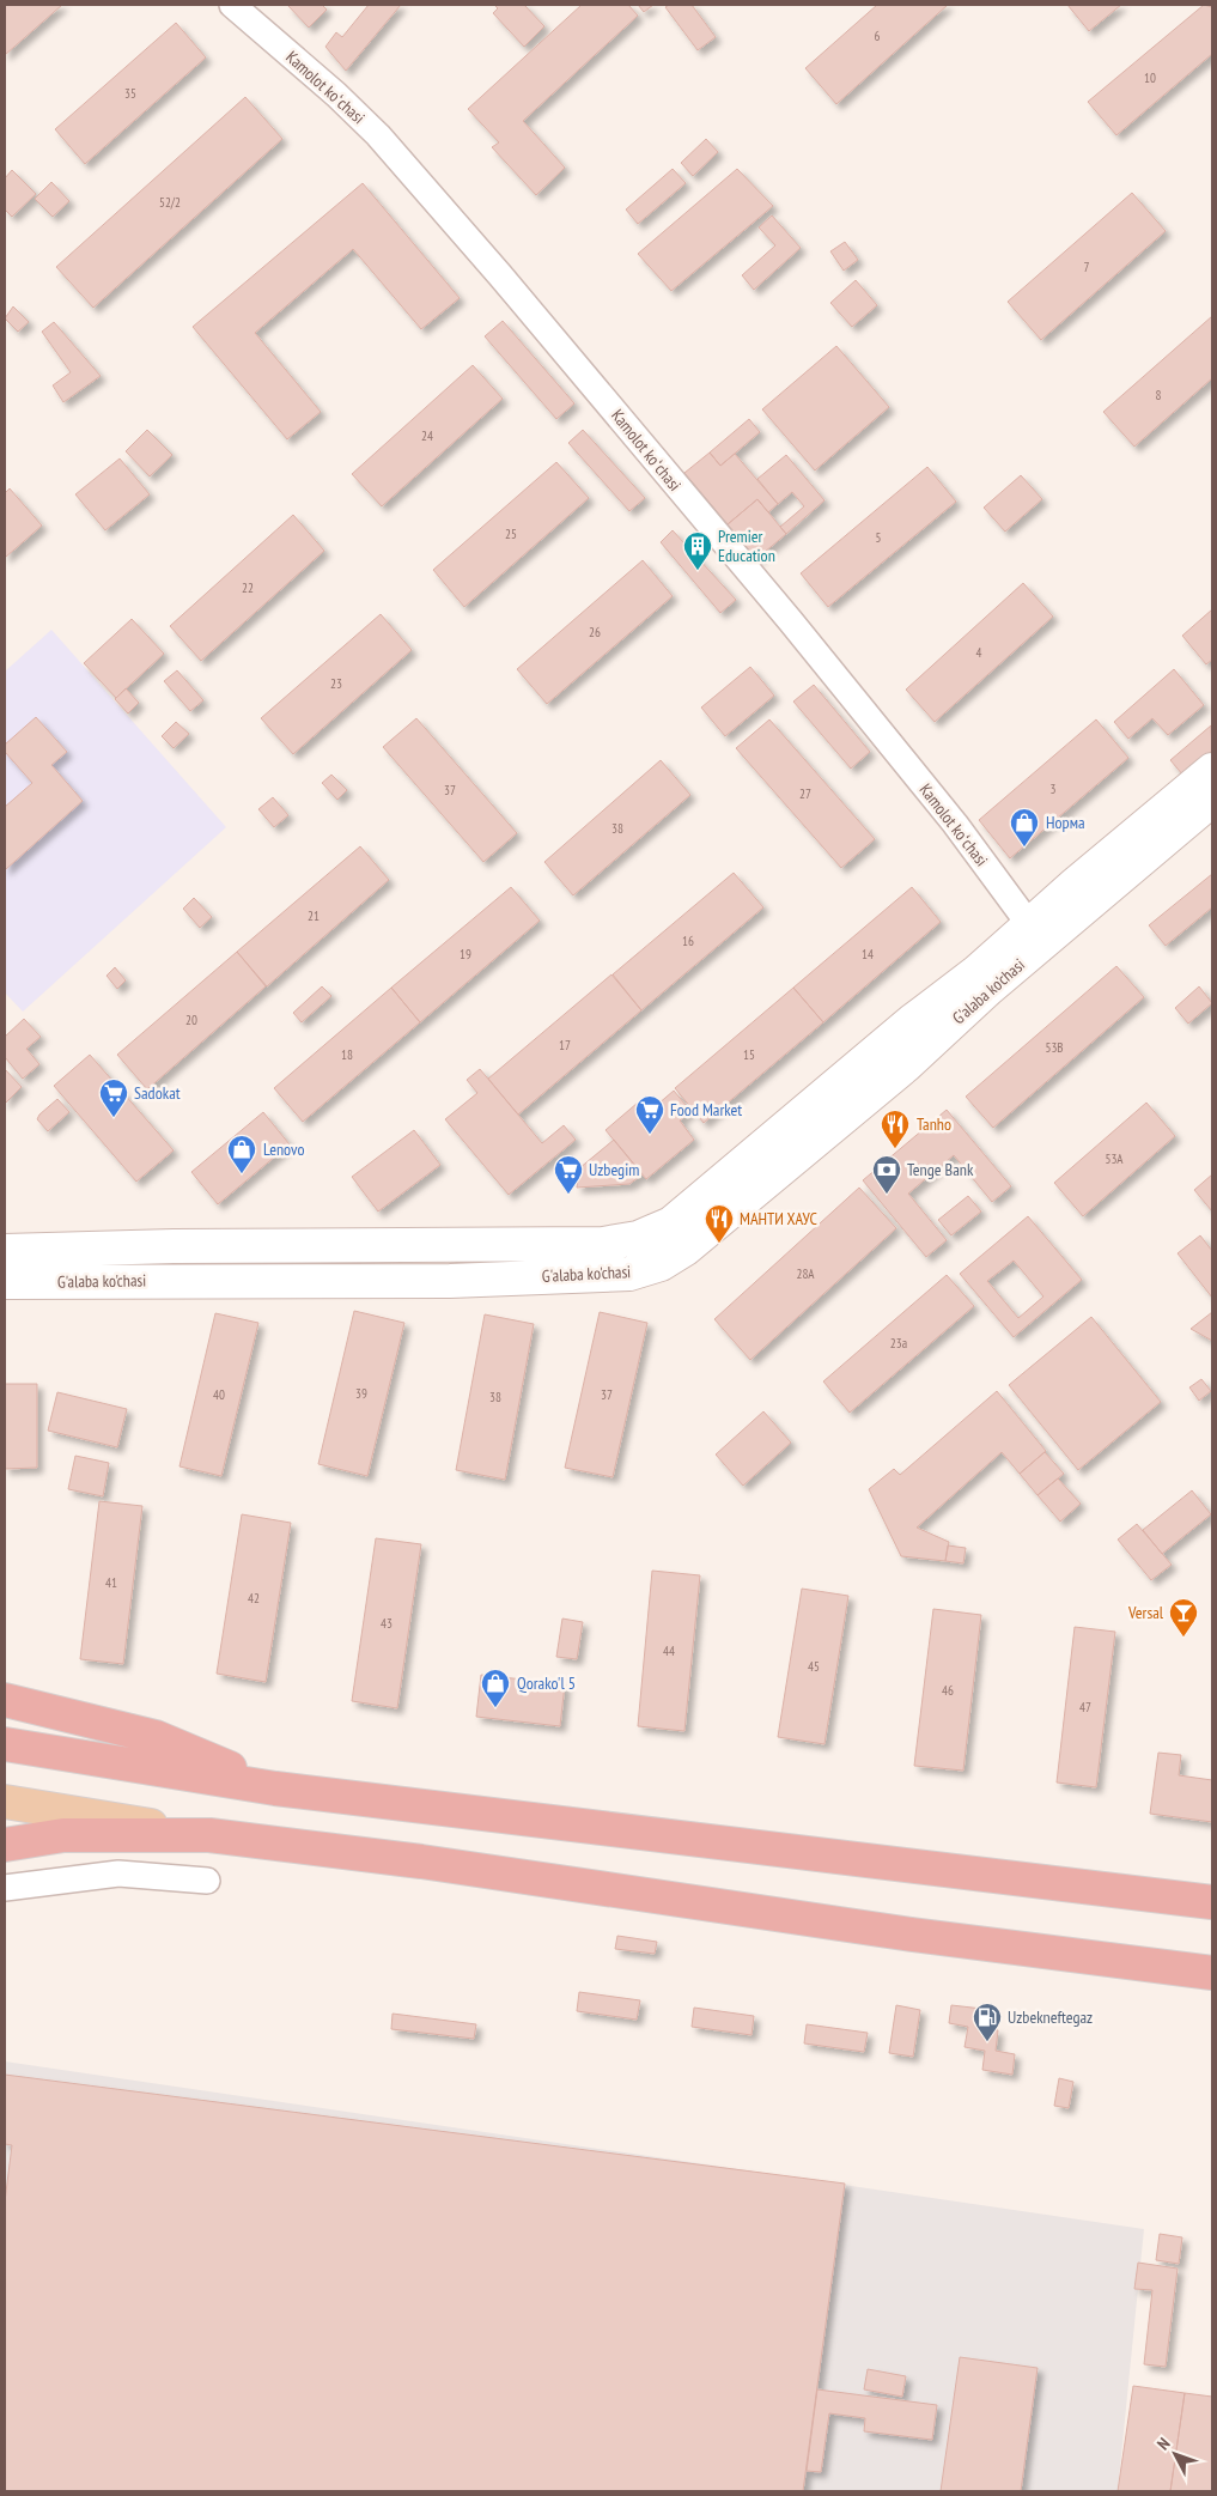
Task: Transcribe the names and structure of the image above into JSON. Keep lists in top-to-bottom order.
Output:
{
  "streets": {
    "main road": ["G'alaba ko'chasi"],
    "street": ["Kamolot koʻchasi"]
  },
  "crossings": [
    ["Kamolot koʻchasi", "G'alaba ko'chasi"]
  ],
  "places": {
    "building": ["Premier Education"],
    "shop": ["Норма", "Lenovo", "Qorako'l 5"],
    "supermarket": ["Sadokat", "Food Market", "Uzbegim"],
    "restaurant": ["Tanho", "МАНТИ ХАУС"],
    "bank": ["Tenge Bank"],
    "bar": ["Versal"],
    "fuel station": ["Uzbekneftegaz"]
  },
  "house_numbers": [
    "6",
    "10",
    "35",
    "52/2",
    "7",
    "8",
    "24",
    "25",
    "5",
    "22",
    "26",
    "4",
    "23",
    "3",
    "37",
    "27",
    "38",
    "21",
    "16",
    "19",
    "14",
    "20",
    "17",
    "53B",
    "18",
    "15",
    "53A",
    "28A",
    "23а",
    "39",
    "40",
    "37",
    "38",
    "41",
    "42",
    "43",
    "44",
    "45",
    "46",
    "47"
  ],
  "north": "top left"
}
